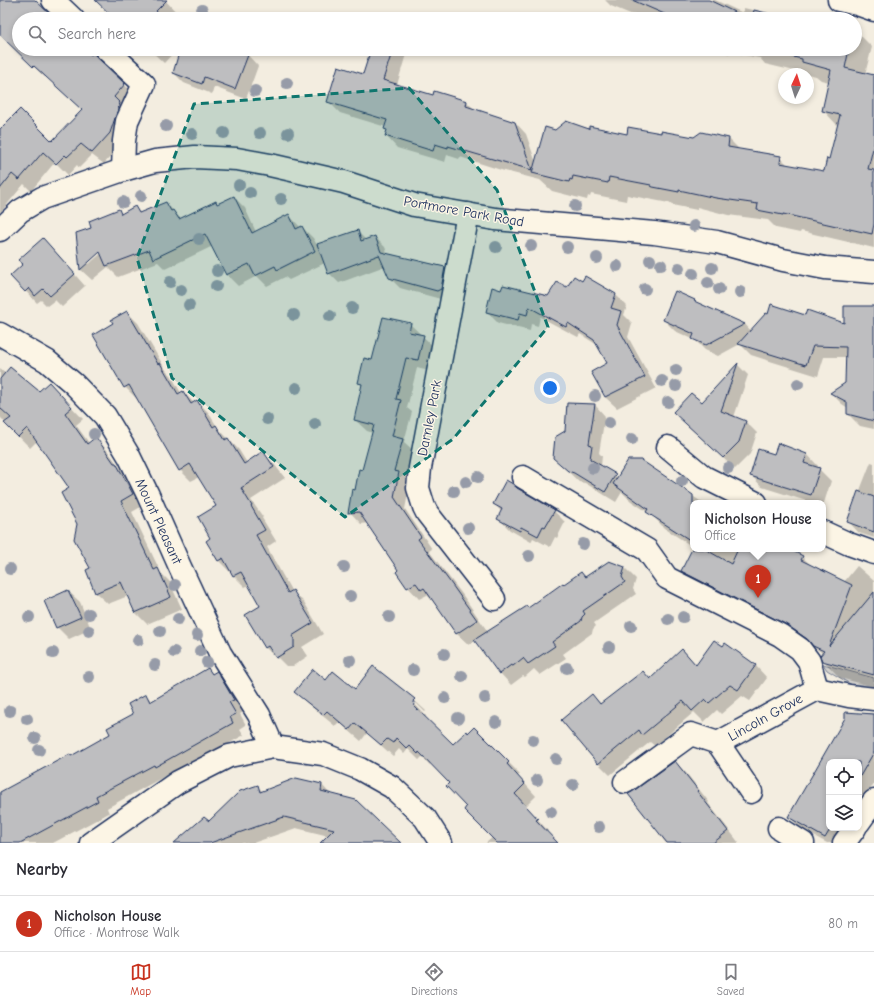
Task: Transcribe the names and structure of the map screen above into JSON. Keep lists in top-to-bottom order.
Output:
{
  "streets": {
    "street": [
      "Portmore Park Road",
      "Darnley Park",
      "Mount Pleasant",
      "Lincoln Grove"
    ]
  },
  "crossings": [
    ["Portmore Park Road", "Darnley Park"]
  ],
  "north": "top",
  "page": {
    "search": "Search here",
    "popup": ["Nicholson House", "Office"],
    "pins": "1",
    "heading": "Nearby",
    "list": [
      {
        "mark": "1",
        "name": "Nicholson House",
        "note": "Office · Montrose Walk",
        "value": "80 m"
      }
    ],
    "nav": ["Map", "Directions", "Saved"]
  }
}
